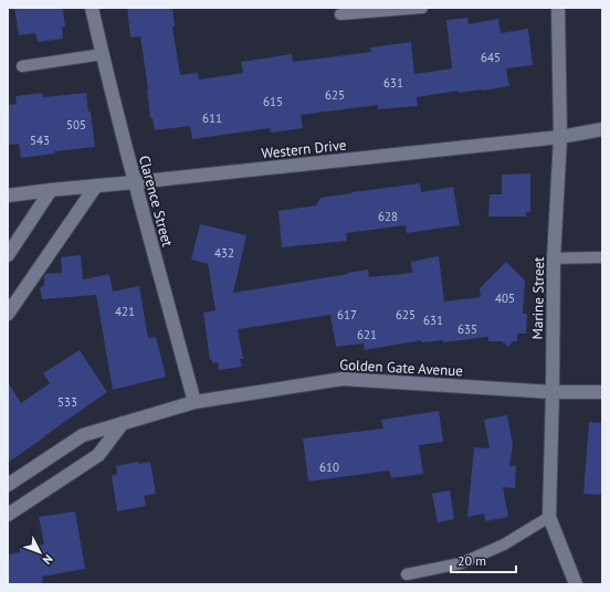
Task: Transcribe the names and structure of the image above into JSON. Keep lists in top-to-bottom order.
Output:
{
  "streets": {
    "street": [
      "Western Drive",
      "Clarence Street",
      "Marine Street",
      "Golden Gate Avenue"
    ]
  },
  "crossings": [
    ["Western Drive", "Clarence Street"],
    ["Western Drive", "Marine Street"],
    ["Clarence Street", "Golden Gate Avenue"],
    ["Marine Street", "Golden Gate Avenue"]
  ],
  "house_numbers": [
    "645",
    "631",
    "625",
    "615",
    "611",
    "505",
    "543",
    "628",
    "432",
    "405",
    "421",
    "617",
    "625",
    "631",
    "635",
    "621",
    "533",
    "610"
  ],
  "scale_bar": "20 m",
  "north": "bottom right"
}
